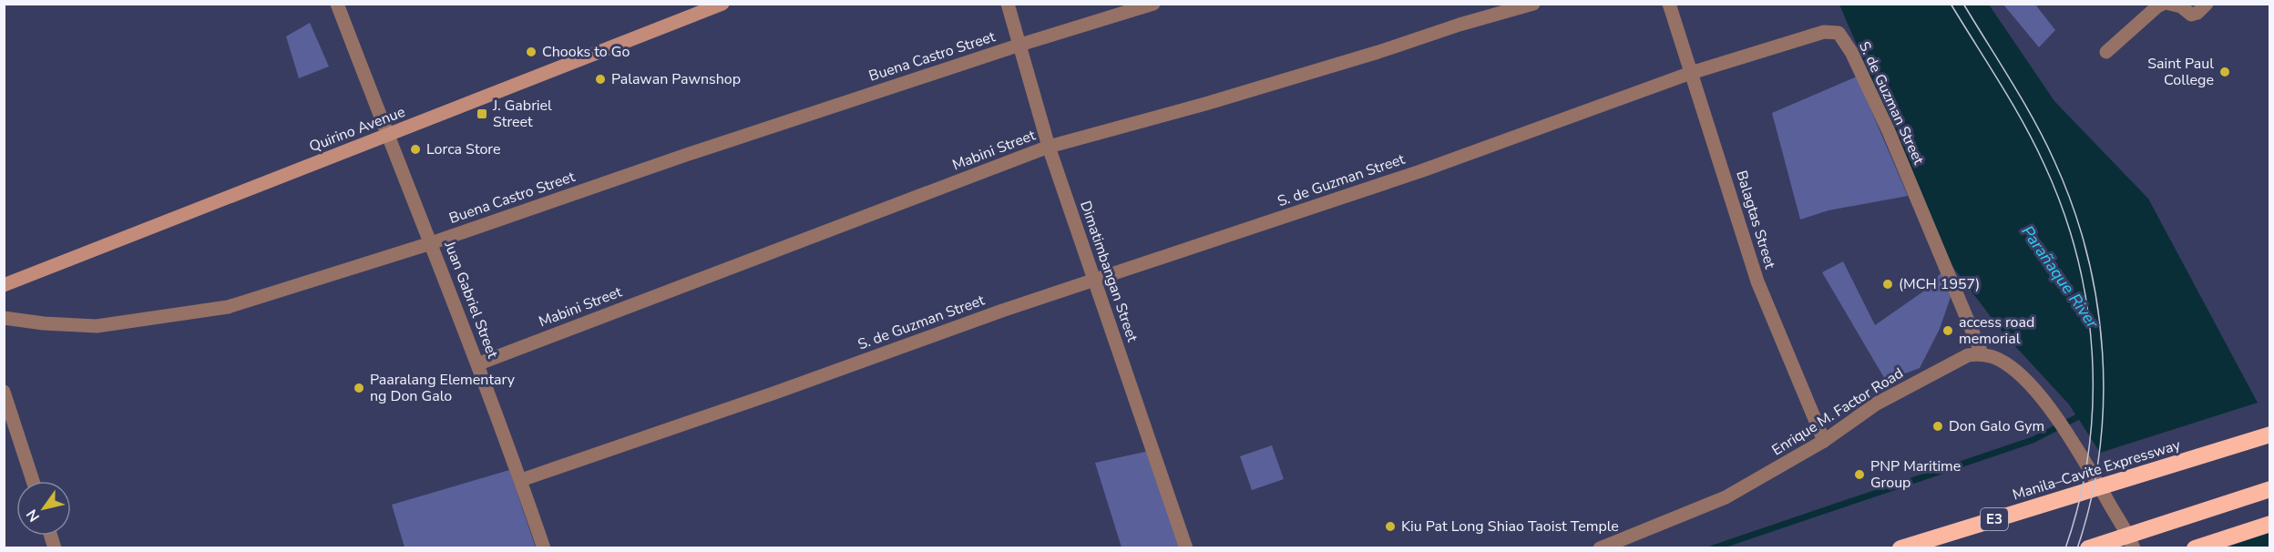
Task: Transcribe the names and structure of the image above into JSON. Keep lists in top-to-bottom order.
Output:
{
  "streets": {
    "highway": ["Manila–Cavite Expressway", "E3"],
    "main road": ["Quirino Avenue"],
    "street": [
      "Buena Castro Street",
      "S. de Guzman Street",
      "Mabini Street",
      "Balagtas Street",
      "Dimatimbangan Street",
      "Juan Gabriel Street",
      "Enrique M. Factor Road"
    ]
  },
  "crossings": [
    ["Buena Castro Street", "Dimatimbangan Street"],
    ["Buena Castro Street", "Juan Gabriel Street"],
    ["S. de Guzman Street", "Balagtas Street"],
    ["S. de Guzman Street", "Dimatimbangan Street"],
    ["S. de Guzman Street", "Juan Gabriel Street"],
    ["S. de Guzman Street", "Enrique M. Factor Road"],
    ["Quirino Avenue", "Juan Gabriel Street"],
    ["Mabini Street", "Dimatimbangan Street"],
    ["Mabini Street", "Juan Gabriel Street"],
    ["Balagtas Street", "Enrique M. Factor Road"]
  ],
  "water": ["Parañaque River"],
  "places": {
    "other": [
      "Chooks to Go",
      "Saint Paul College",
      "Palawan Pawnshop",
      "Lorca Store",
      "(MCH 1957)",
      "access road memorial",
      "Paaralang Elementary ng Don Galo",
      "Don Galo Gym",
      "PNP Maritime Group",
      "Kiu Pat Long Shiao Taoist Temple"
    ],
    "transit": ["J. Gabriel Street"]
  },
  "north": "bottom left"
}
